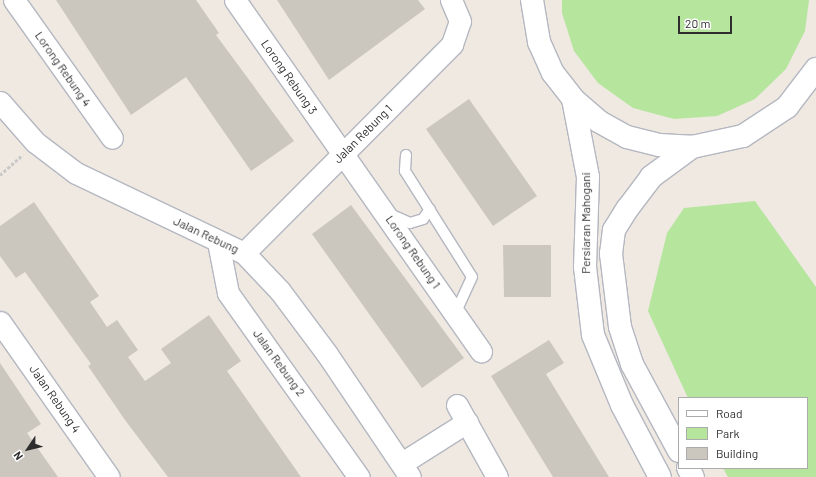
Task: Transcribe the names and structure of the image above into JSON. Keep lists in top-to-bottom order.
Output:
{
  "streets": {
    "main road": ["Persiaran Mahogani"],
    "street": [
      "Lorong Rebung 4",
      "Lorong Rebung 3",
      "Jalan Rebung 1",
      "Jalan Rebung",
      "Lorong Rebung 1",
      "Jalan Rebung 2",
      "Jalan Rebung 4"
    ]
  },
  "crossings": [
    ["Lorong Rebung 3", "Jalan Rebung 1"],
    ["Lorong Rebung 3", "Lorong Rebung 1"],
    ["Jalan Rebung 1", "Jalan Rebung"],
    ["Jalan Rebung 1", "Lorong Rebung 1"],
    ["Jalan Rebung", "Jalan Rebung 2"]
  ],
  "legend": ["Road", "Park", "Building"],
  "scale_bar": "20 m",
  "north": "bottom left"
}
